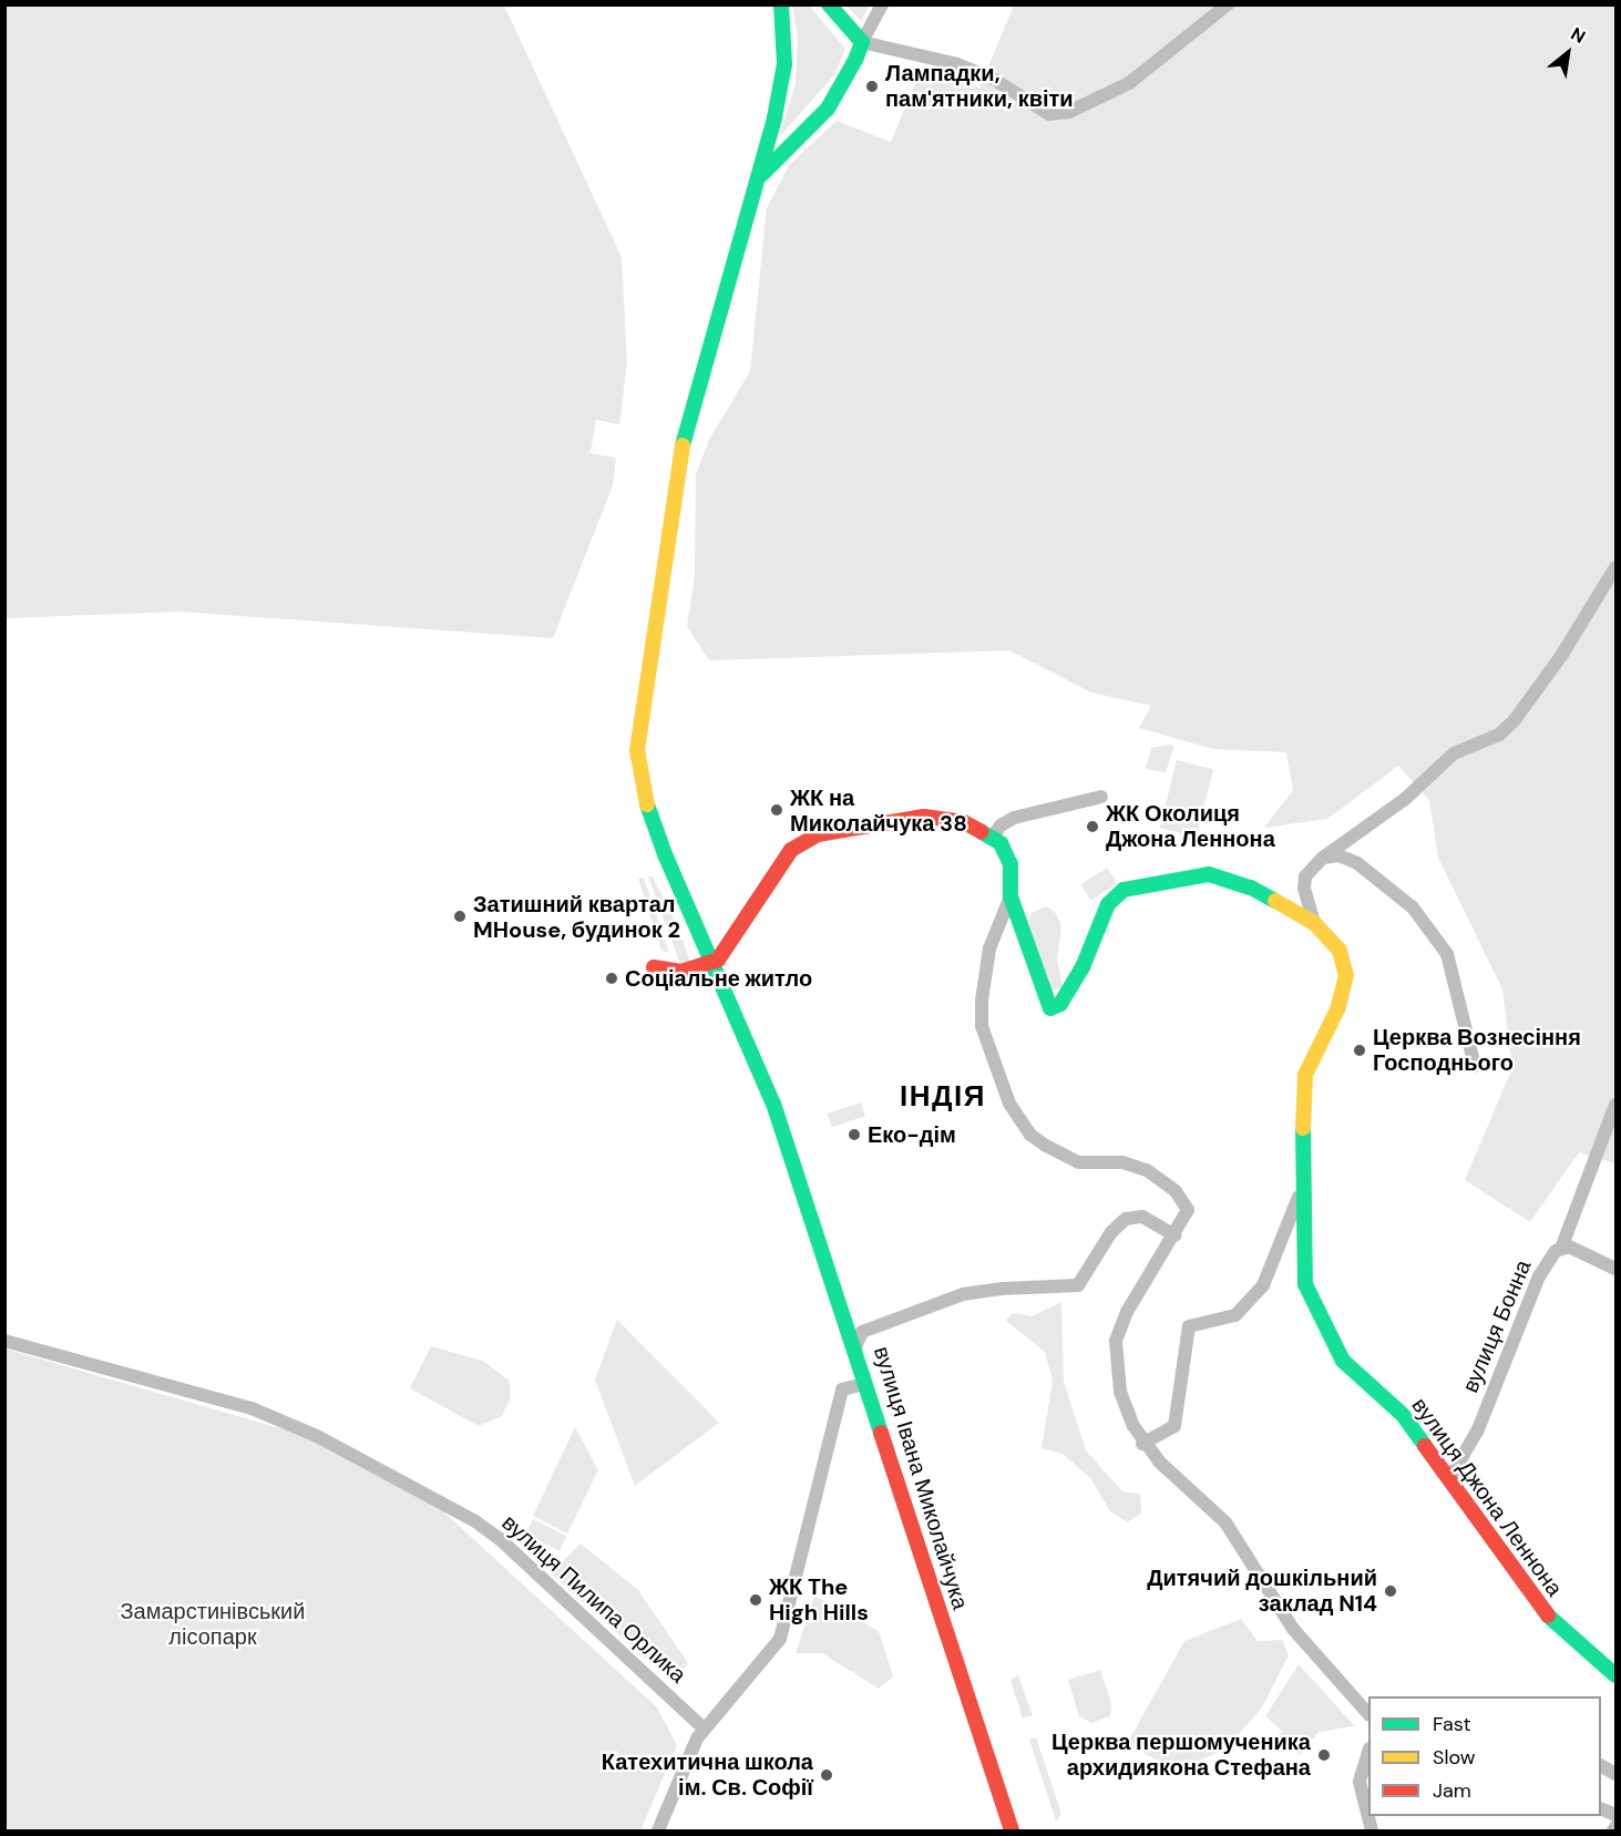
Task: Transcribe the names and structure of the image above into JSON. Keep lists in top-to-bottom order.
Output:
{
  "streets": {
    "street": [
      "вулиця Бонна",
      "вулиця Івана Миколайчука",
      "вулиця Джона Леннона",
      "вулиця Пилипа Орлика"
    ]
  },
  "crossings": [
    ["вулиця Бонна", "вулиця Джона Леннона"]
  ],
  "districts": ["ІНДІЯ"],
  "parks": ["Замарстинівський лісопарк"],
  "places": [
    "Лампадки, пам'ятники, квіти",
    "ЖК на Миколайчука 38",
    "ЖК Околиця Джона Леннона",
    "Затишний квартал MHouse, будинок 2",
    "Соціальне житло",
    "Церква Вознесіння Господнього",
    "Еко-дім",
    "Дитячий дошкільний заклад N14",
    "ЖК The High Hills",
    "Церква першомученика архидиякона Стефана",
    "Катехитична школа ім. Св. Софії"
  ],
  "legend": ["Fast", "Slow", "Jam"],
  "north": "top right"
}
